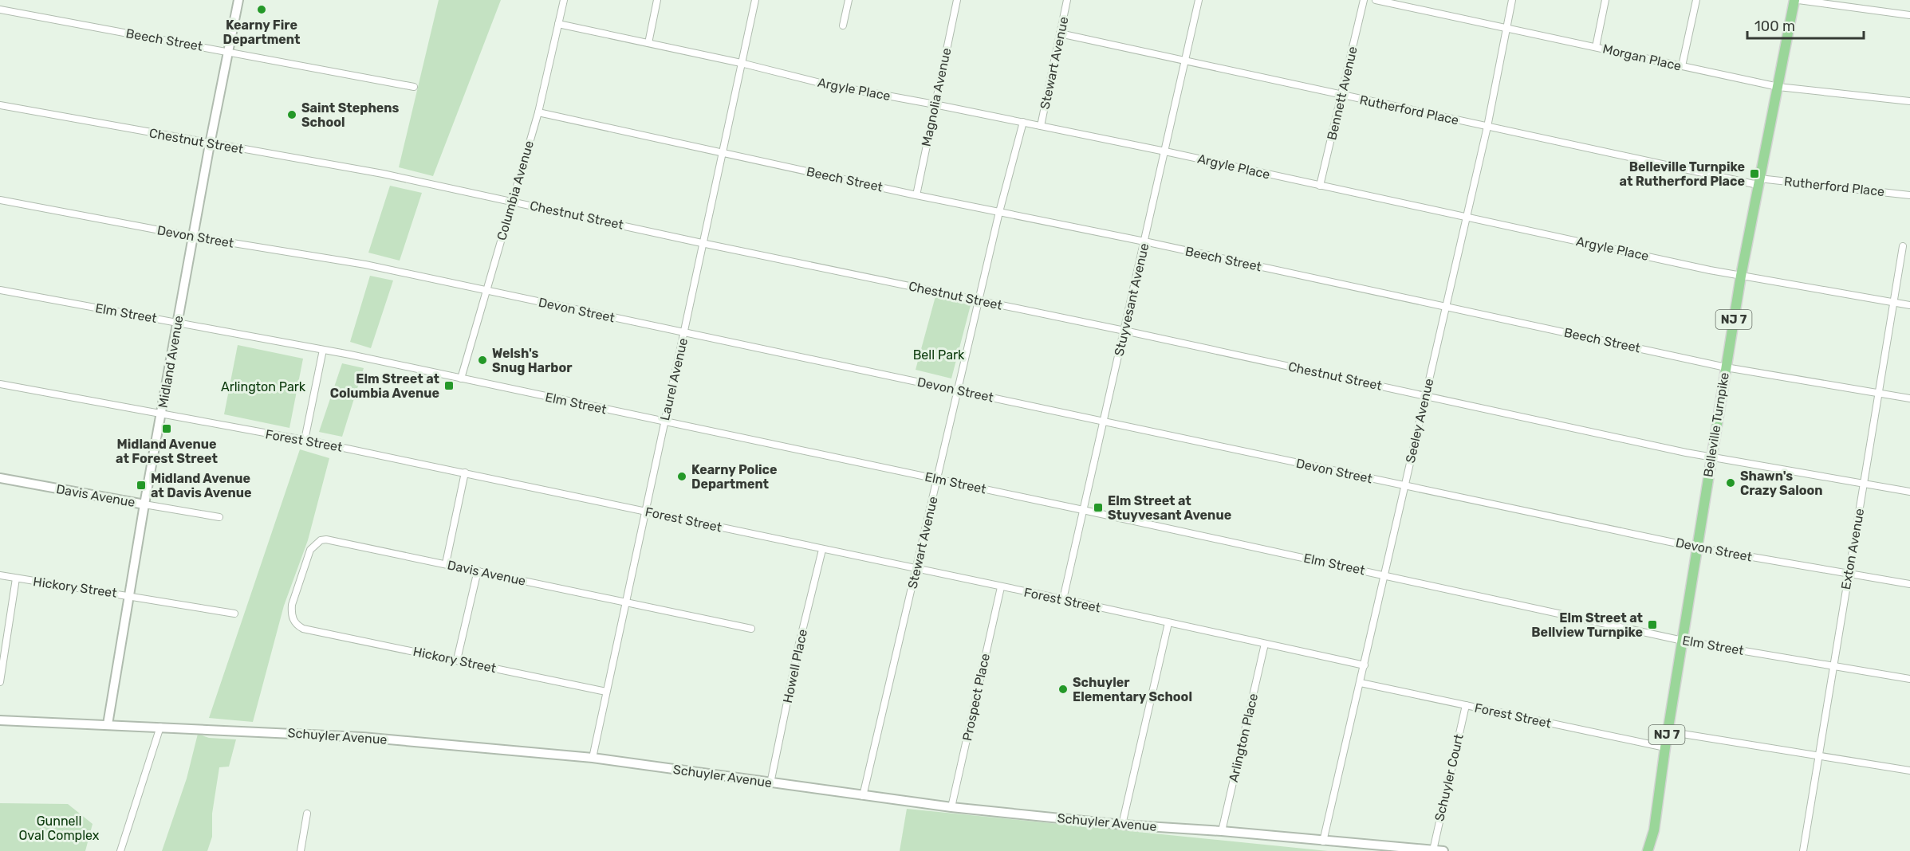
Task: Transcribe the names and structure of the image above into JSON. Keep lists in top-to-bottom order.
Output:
{
  "streets": {
    "main road": [
      "NJ 7",
      "Midland Avenue",
      "Belleville Turnpike",
      "Davis Avenue",
      "Schuyler Avenue"
    ],
    "street": [
      "Beech Street",
      "Morgan Place",
      "Stewart Avenue",
      "Argyle Place",
      "Bennett Avenue",
      "Magnolia Avenue",
      "Rutherford Place",
      "Chestnut Street",
      "Columbia Avenue",
      "Devon Street",
      "Stuyvesant Avenue",
      "Elm Street",
      "Laurel Avenue",
      "Seeley Avenue",
      "Forest Street",
      "Exton Avenue",
      "Hickory Street",
      "Howell Place",
      "Prospect Place",
      "Arlington Place",
      "Schuyler Court"
    ]
  },
  "crossings": [
    ["Beech Street", "Stewart Avenue"],
    ["Beech Street", "Magnolia Avenue"],
    ["Beech Street", "Columbia Avenue"],
    ["Beech Street", "Stuyvesant Avenue"],
    ["Beech Street", "Midland Avenue"],
    ["Beech Street", "Laurel Avenue"],
    ["Beech Street", "Seeley Avenue"],
    ["Beech Street", "Belleville Turnpike"],
    ["Beech Street", "Exton Avenue"],
    ["Morgan Place", "Seeley Avenue"],
    ["Morgan Place", "Belleville Turnpike"],
    ["Stewart Avenue", "Argyle Place"],
    ["Stewart Avenue", "Rutherford Place"],
    ["Stewart Avenue", "Chestnut Street"],
    ["Stewart Avenue", "Devon Street"],
    ["Stewart Avenue", "Elm Street"],
    ["Stewart Avenue", "Forest Street"],
    ["Stewart Avenue", "Schuyler Avenue"],
    ["Argyle Place", "Bennett Avenue"],
    ["Argyle Place", "Magnolia Avenue"],
    ["Argyle Place", "Columbia Avenue"],
    ["Argyle Place", "Stuyvesant Avenue"],
    ["Argyle Place", "Laurel Avenue"],
    ["Argyle Place", "Seeley Avenue"],
    ["Argyle Place", "Belleville Turnpike"],
    ["Argyle Place", "Exton Avenue"],
    ["Bennett Avenue", "Rutherford Place"],
    ["Rutherford Place", "Stuyvesant Avenue"],
    ["Rutherford Place", "Seeley Avenue"],
    ["Rutherford Place", "Belleville Turnpike"],
    ["Chestnut Street", "Columbia Avenue"],
    ["Chestnut Street", "Stuyvesant Avenue"],
    ["Chestnut Street", "Midland Avenue"],
    ["Chestnut Street", "Laurel Avenue"],
    ["Chestnut Street", "Seeley Avenue"],
    ["Chestnut Street", "Belleville Turnpike"],
    ["Chestnut Street", "Exton Avenue"],
    ["Columbia Avenue", "Devon Street"],
    ["Columbia Avenue", "Elm Street"],
    ["Devon Street", "Stuyvesant Avenue"],
    ["Devon Street", "Midland Avenue"],
    ["Devon Street", "Laurel Avenue"],
    ["Devon Street", "Seeley Avenue"],
    ["Devon Street", "Belleville Turnpike"],
    ["Devon Street", "Exton Avenue"],
    ["Stuyvesant Avenue", "Elm Street"],
    ["Stuyvesant Avenue", "Forest Street"],
    ["Elm Street", "Midland Avenue"],
    ["Elm Street", "Laurel Avenue"],
    ["Elm Street", "Seeley Avenue"],
    ["Elm Street", "Belleville Turnpike"],
    ["Elm Street", "Exton Avenue"],
    ["Midland Avenue", "Forest Street"],
    ["Midland Avenue", "Davis Avenue"],
    ["Midland Avenue", "Hickory Street"],
    ["Midland Avenue", "Schuyler Avenue"],
    ["Laurel Avenue", "Forest Street"],
    ["Laurel Avenue", "Davis Avenue"],
    ["Laurel Avenue", "Hickory Street"],
    ["Laurel Avenue", "Schuyler Avenue"],
    ["Seeley Avenue", "Forest Street"],
    ["Seeley Avenue", "Schuyler Avenue"],
    ["Belleville Turnpike", "Forest Street"],
    ["Forest Street", "Howell Place"],
    ["Forest Street", "Prospect Place"],
    ["Forest Street", "Arlington Place"],
    ["Forest Street", "Schuyler Court"],
    ["Davis Avenue", "Hickory Street"],
    ["Howell Place", "Schuyler Avenue"],
    ["Prospect Place", "Schuyler Avenue"],
    ["Schuyler Avenue", "Arlington Place"],
    ["Schuyler Avenue", "Schuyler Court"]
  ],
  "parks": ["Bell Park", "Arlington Park", "Gunnell Oval Complex"],
  "places": {
    "other": [
      "Kearny Fire Department",
      "Saint Stephens School",
      "Welsh's Snug Harbor",
      "Kearny Police Department",
      "Shawn's Crazy Saloon",
      "Schuyler Elementary School"
    ],
    "transit": [
      "Belleville Turnpike at Rutherford Place",
      "Elm Street at Columbia Avenue",
      "Midland Avenue at Forest Street",
      "Midland Avenue at Davis Avenue",
      "Elm Street at Stuyvesant Avenue",
      "Elm Street at Bellview Turnpike"
    ]
  },
  "scale_bar": "100 m"
}
